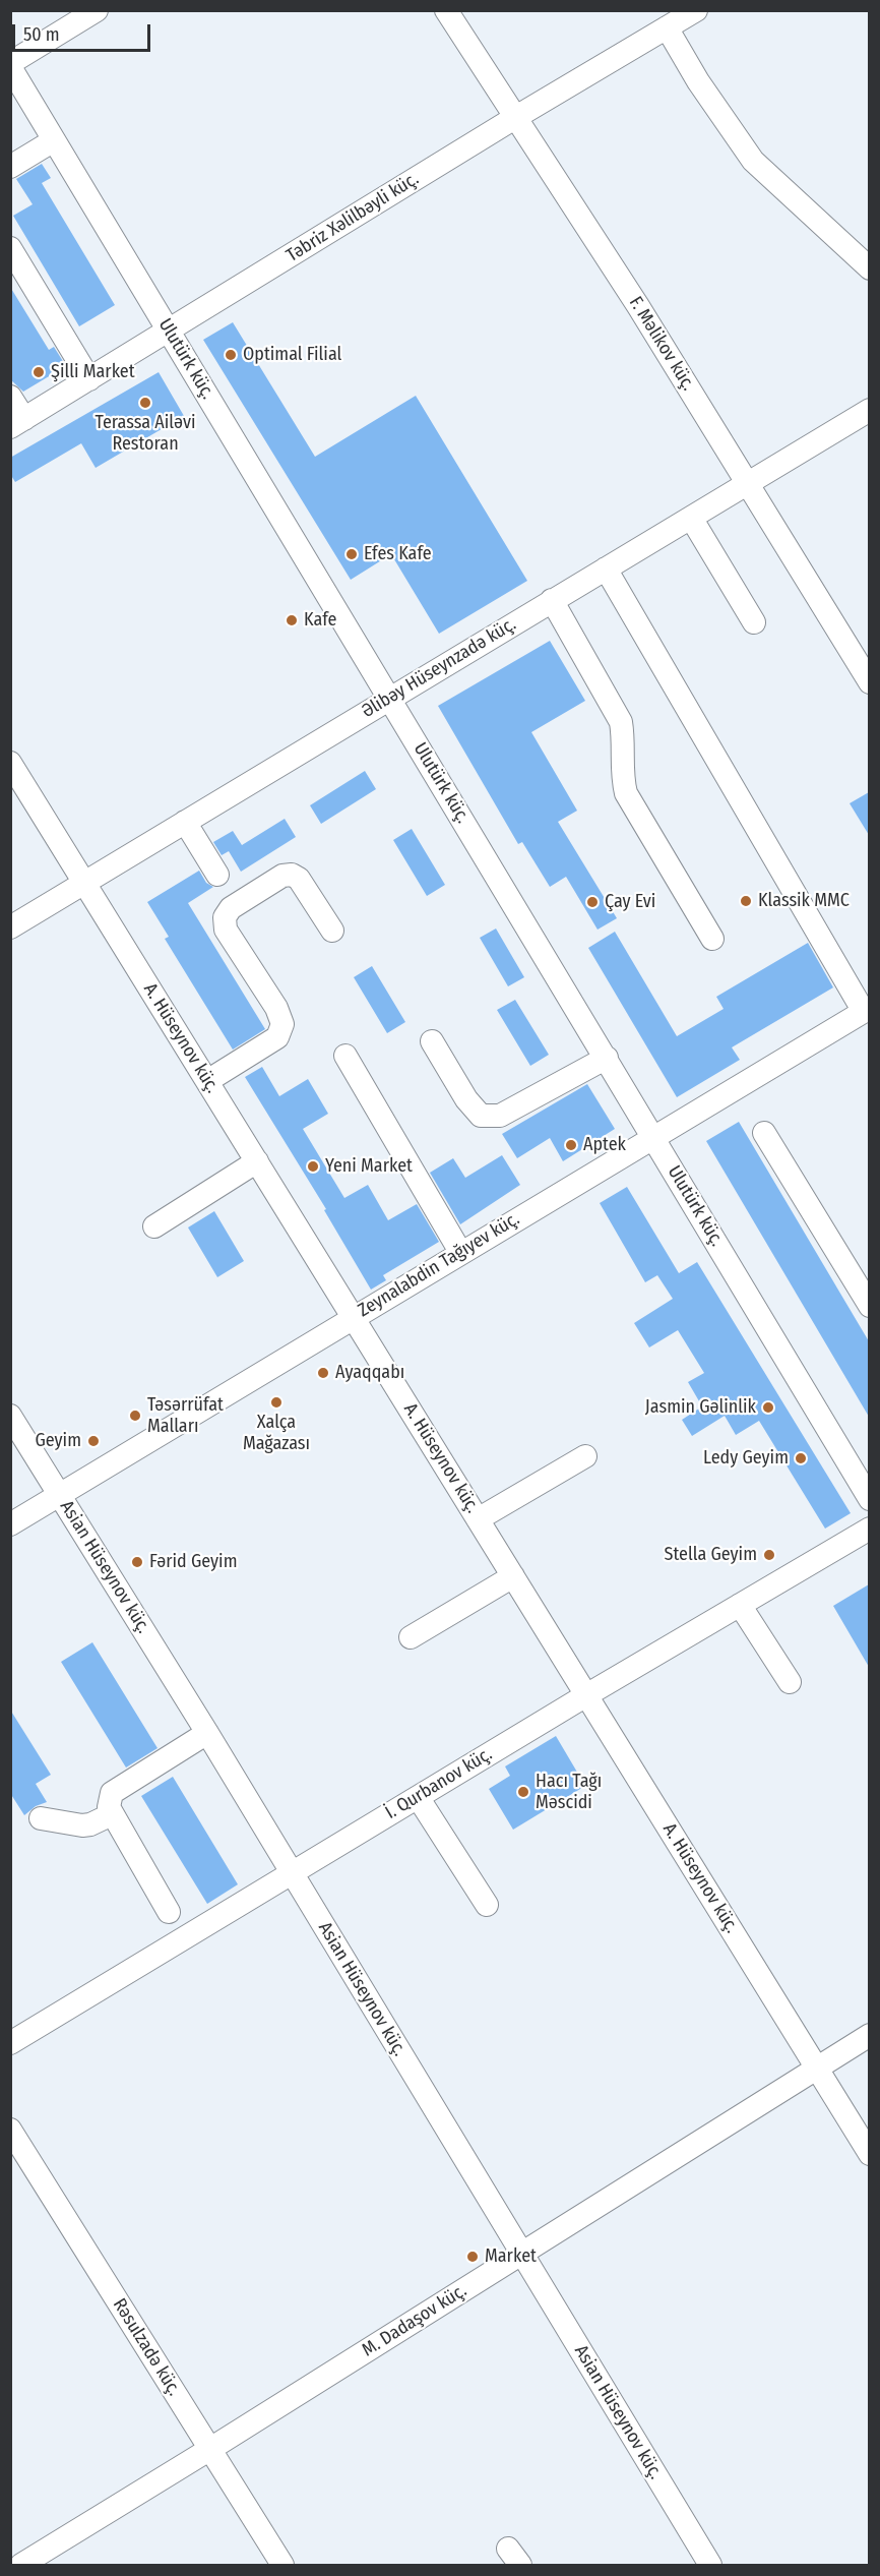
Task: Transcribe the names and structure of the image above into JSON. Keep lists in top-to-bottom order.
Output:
{
  "streets": {
    "street": [
      "Təbriz Xəlilbəyli küç.",
      "F. Məlikov küç.",
      "Ulutürk küç.",
      "Əlibəy Hüseynzadə küç.",
      "A. Hüseynov küç.",
      "Zeynalabdin Tağıyev küç.",
      "Asian Hüseynov küç.",
      "İ. Qurbanov küç.",
      "M. Dadaşov küç.",
      "Rəsulzadə küç."
    ]
  },
  "crossings": [
    ["Təbriz Xəlilbəyli küç.", "F. Məlikov küç."],
    ["Təbriz Xəlilbəyli küç.", "Ulutürk küç."],
    ["F. Məlikov küç.", "Əlibəy Hüseynzadə küç."],
    ["Ulutürk küç.", "Əlibəy Hüseynzadə küç."],
    ["Ulutürk küç.", "Zeynalabdin Tağıyev küç."],
    ["Əlibəy Hüseynzadə küç.", "A. Hüseynov küç."],
    ["A. Hüseynov küç.", "Zeynalabdin Tağıyev küç."],
    ["A. Hüseynov küç.", "İ. Qurbanov küç."],
    ["A. Hüseynov küç.", "M. Dadaşov küç."],
    ["Zeynalabdin Tağıyev küç.", "Asian Hüseynov küç."],
    ["Asian Hüseynov küç.", "İ. Qurbanov küç."],
    ["Asian Hüseynov küç.", "M. Dadaşov küç."],
    ["M. Dadaşov küç.", "Rəsulzadə küç."]
  ],
  "places": [
    "Optimal Filial",
    "Şilli Market",
    "Terassa Ailəvi Restoran",
    "Efes Kafe",
    "Kafe",
    "Klassik MMC",
    "Çay Evi",
    "Aptek",
    "Yeni Market",
    "Ayaqqabı",
    "Xalça Mağazası",
    "Jasmin Gəlinlik",
    "Təsərrüfat Malları",
    "Geyim",
    "Ledy Geyim",
    "Stella Geyim",
    "Fərid Geyim",
    "Hacı Tağı Məscidi",
    "Market"
  ],
  "scale_bar": "50 m"
}
